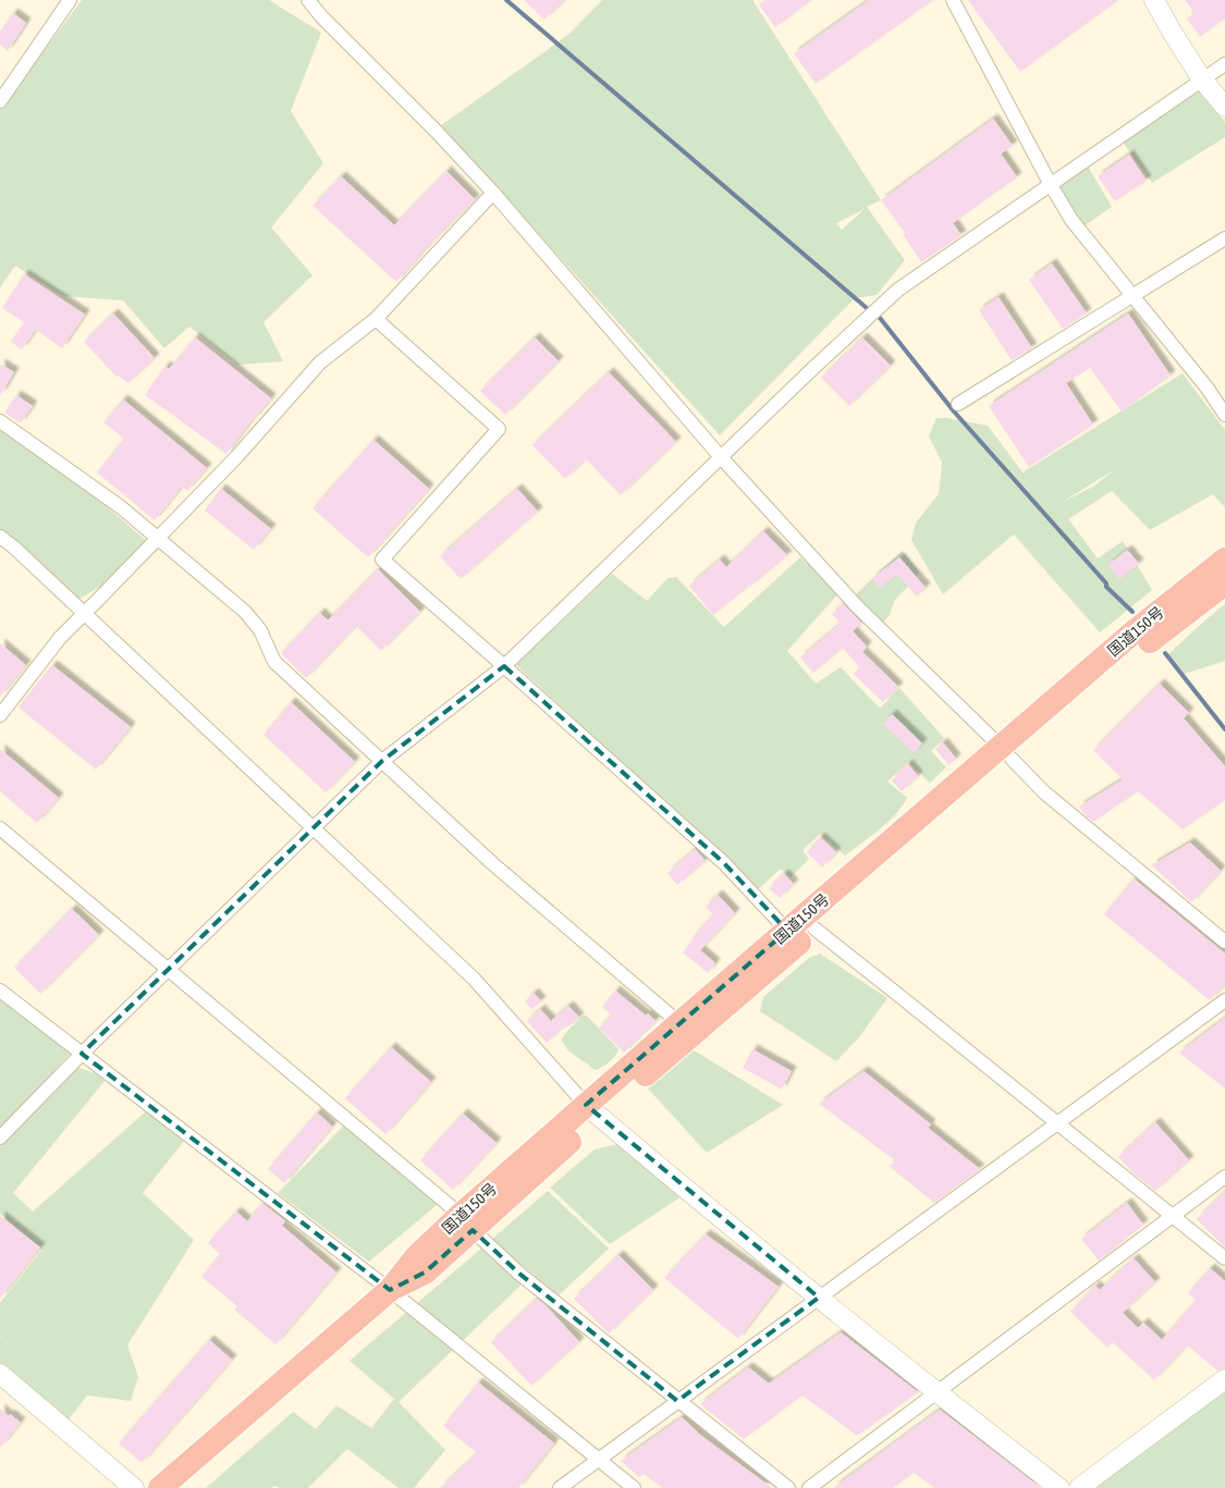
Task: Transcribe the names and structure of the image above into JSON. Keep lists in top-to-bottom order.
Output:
{
  "streets": {
    "highway": ["国道150号"]
  }
}
